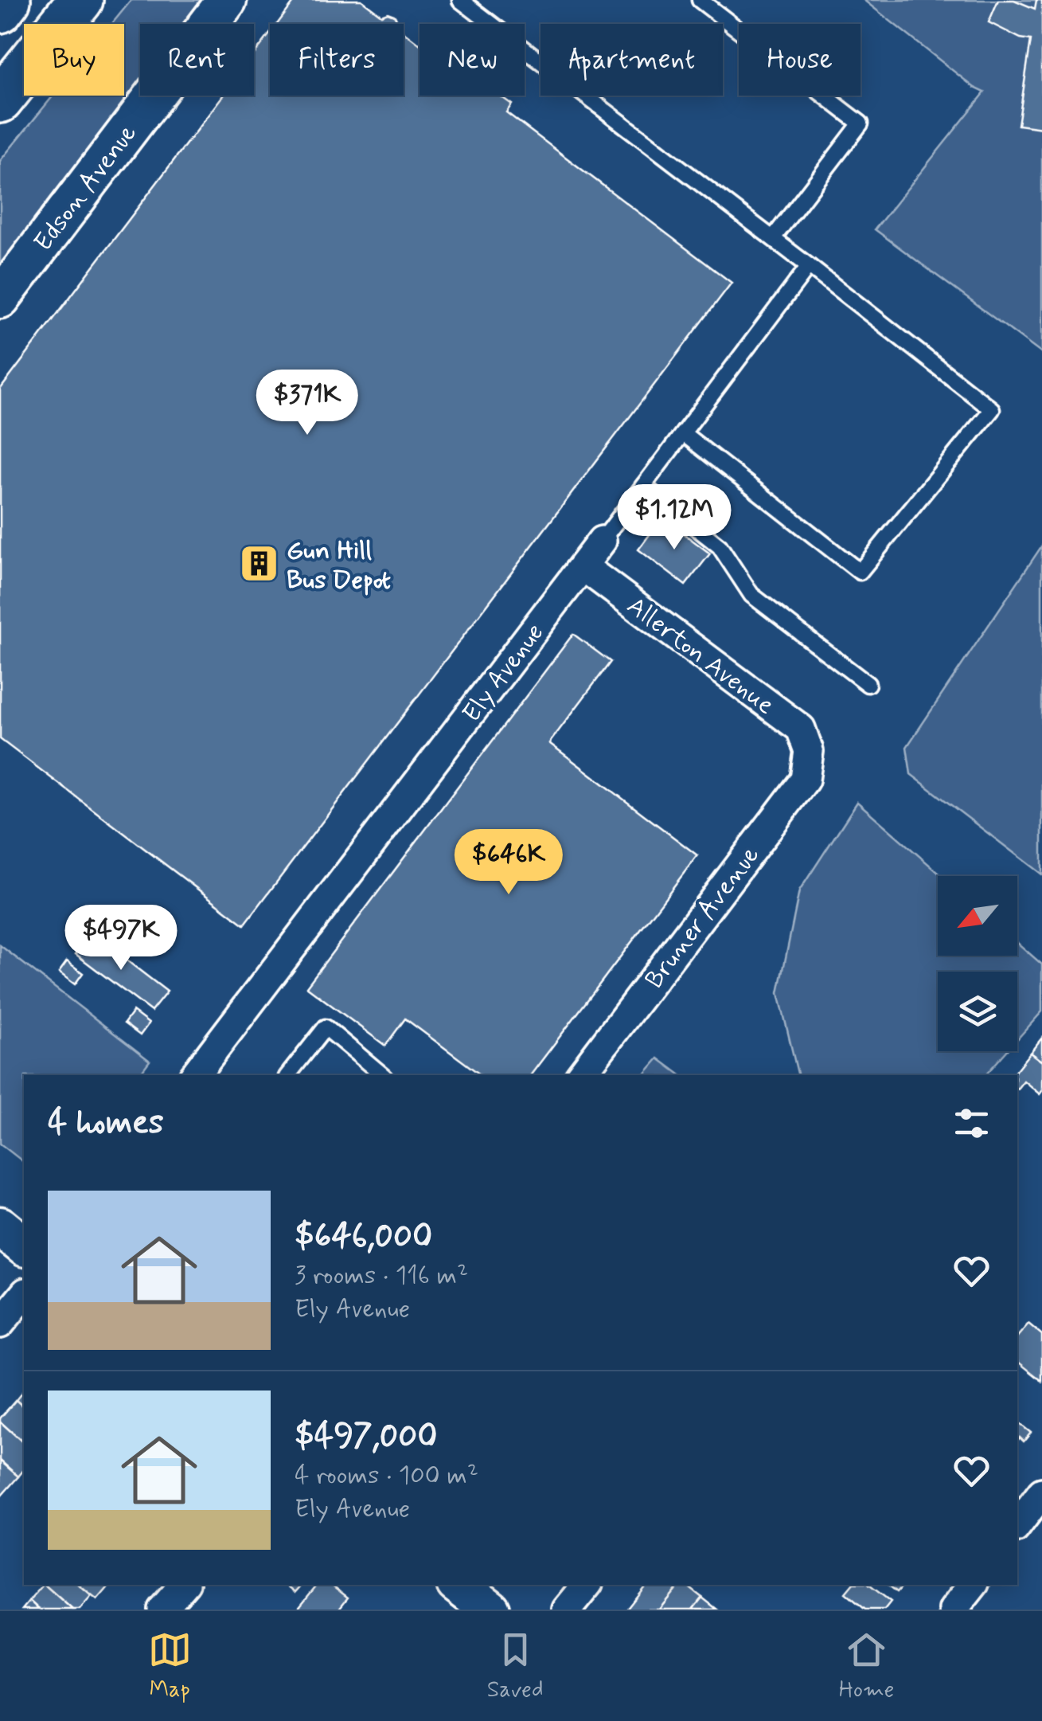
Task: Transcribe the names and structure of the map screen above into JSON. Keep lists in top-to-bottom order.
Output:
{
  "streets": {
    "main road": ["Edson Avenue"],
    "street": ["Allerton Avenue", "Ely Avenue", "Bruner Avenue"]
  },
  "crossings": [
    ["Allerton Avenue", "Ely Avenue"],
    ["Allerton Avenue", "Bruner Avenue"]
  ],
  "places": {
    "building": ["Gun Hill Bus Depot"]
  },
  "north": "bottom left",
  "page": {
    "chip": [
      "Buy",
      "Rent",
      "Filters",
      "New",
      "Apartment",
      "House"
    ],
    "price": [
      "$371K",
      "$1.12M",
      "$646K",
      "$497K"
    ],
    "heading": "4 homes",
    "list": [
      {
        "name": "$646,000",
        "note": "3 rooms · 116 m² · Ely Avenue"
      },
      {
        "name": "$497,000",
        "note": "4 rooms · 100 m² · Ely Avenue"
      }
    ],
    "tabs": ["Map", "Saved", "Home"]
  }
}
